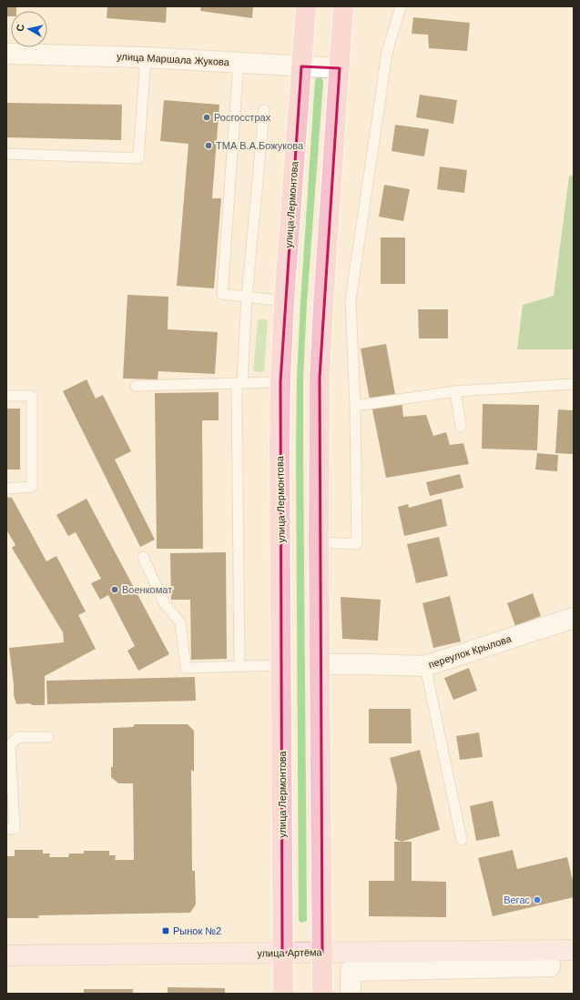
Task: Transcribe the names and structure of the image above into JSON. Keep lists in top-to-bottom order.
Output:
{
  "streets": {
    "main road": ["улица Лермонтова", "улица Артёма"],
    "street": ["улица Маршала Жукова", "переулок Крылова"]
  },
  "crossings": [
    ["улица Маршала Жукова", "улица Лермонтова"],
    ["улица Лермонтова", "улица Артёма"]
  ],
  "places": {
    "other": [
      "Росгосстрах",
      "ТМА В.А.Божукова",
      "Военкомат",
      "Вегас"
    ],
    "transit": ["Рынок №2"]
  },
  "north": "left"
}
